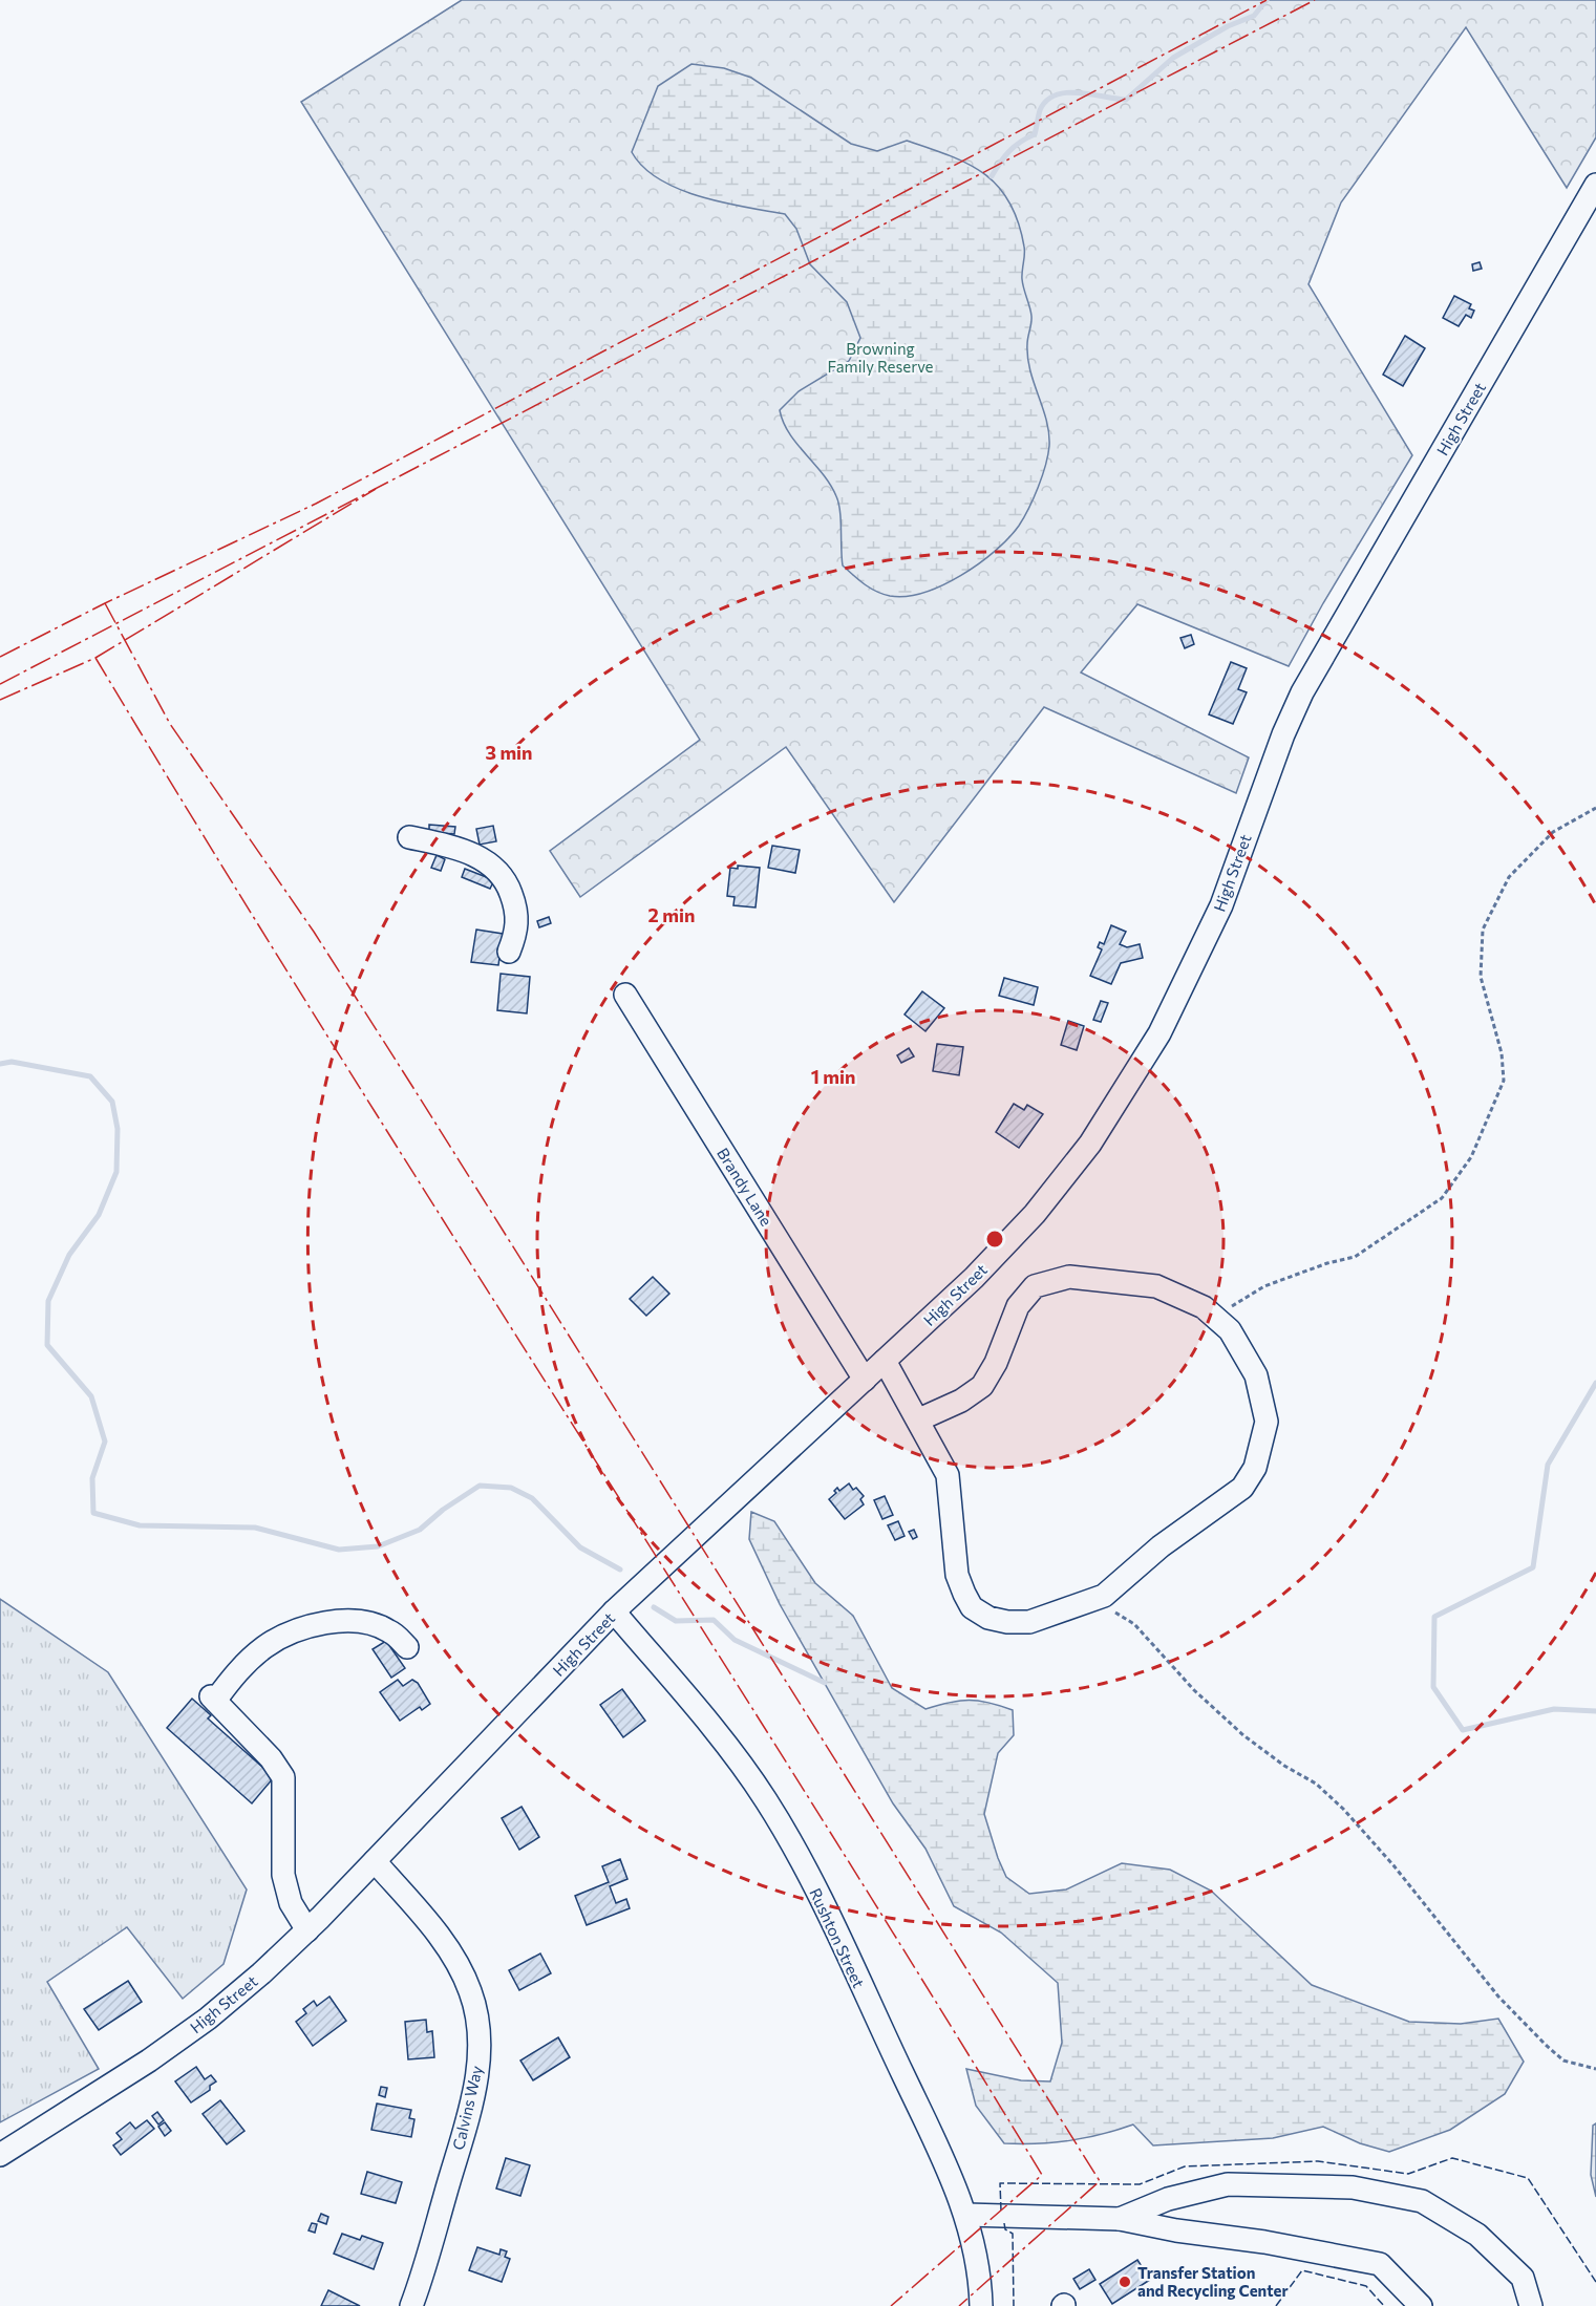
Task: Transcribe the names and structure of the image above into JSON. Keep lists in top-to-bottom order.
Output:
{
  "streets": {
    "street": [
      "High Street",
      "Brandy Lane",
      "Rushton Street",
      "Calvins Way"
    ]
  },
  "crossings": [
    ["High Street", "Brandy Lane"],
    ["High Street", "Rushton Street"],
    ["High Street", "Calvins Way"]
  ],
  "parks": ["Browning Family Reserve"],
  "places": ["Transfer Station and Recycling Center"],
  "rings": ["3 min", "2 min", "1 min"]
}
